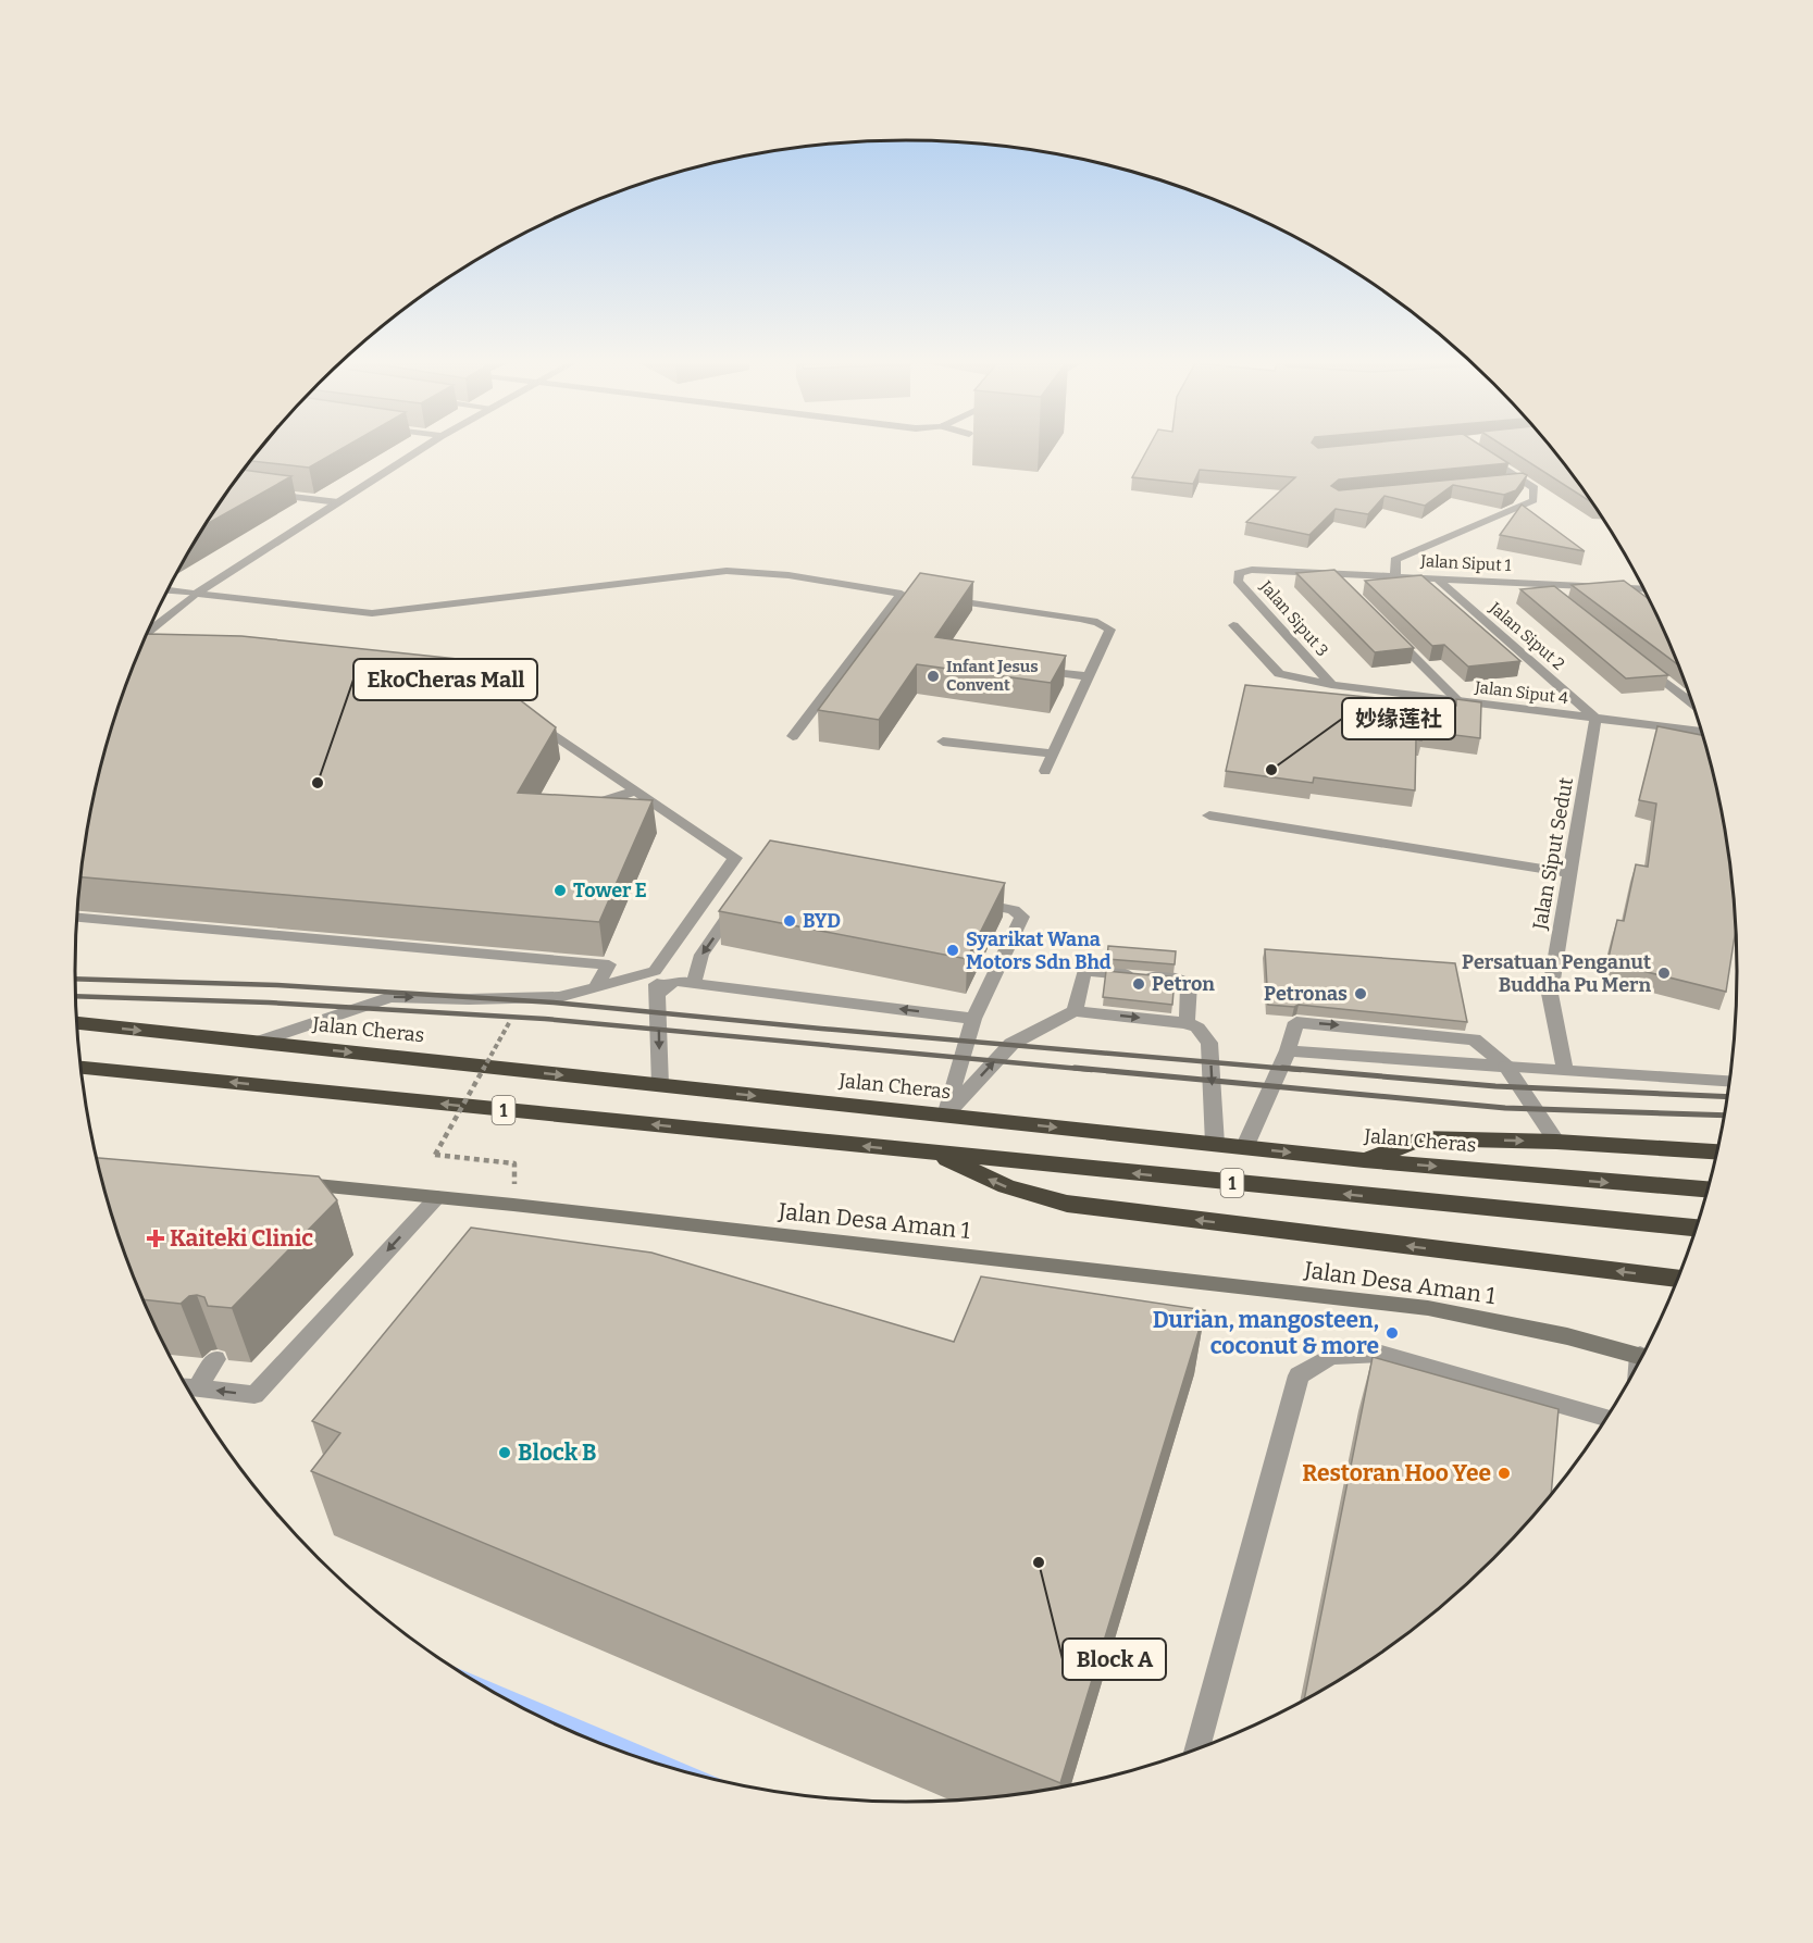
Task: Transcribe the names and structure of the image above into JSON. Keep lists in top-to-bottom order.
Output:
{
  "streets": {
    "highway": ["Jalan Cheras", "1"],
    "street": [
      "Jalan Siput 1",
      "Jalan Siput 3",
      "Jalan Siput 2",
      "Jalan Siput 4",
      "Jalan Siput Sedut",
      "Jalan Desa Aman 1"
    ]
  },
  "crossings": [
    ["Jalan Siput 1", "Jalan Siput 3"],
    ["Jalan Siput 1", "Jalan Siput 2"],
    ["Jalan Siput 3", "Jalan Siput 4"],
    ["Jalan Siput 2", "Jalan Siput 4"],
    ["Jalan Siput 2", "Jalan Siput Sedut"],
    ["Jalan Siput 4", "Jalan Siput Sedut"]
  ],
  "places": {
    "other": [
      "Infant Jesus Convent",
      "妙缘莲社",
      "EkoCheras Mall",
      "Tower E",
      "BYD",
      "Syarikat Wana Motors Sdn Bhd",
      "Persatuan Penganut Buddha Pu Mern",
      "Petron",
      "Petronas",
      "Durian, mangosteen, coconut & more",
      "Block B",
      "Restoran Hoo Yee",
      "Block A"
    ],
    "health": ["Kaiteki Clinic"]
  }
}
